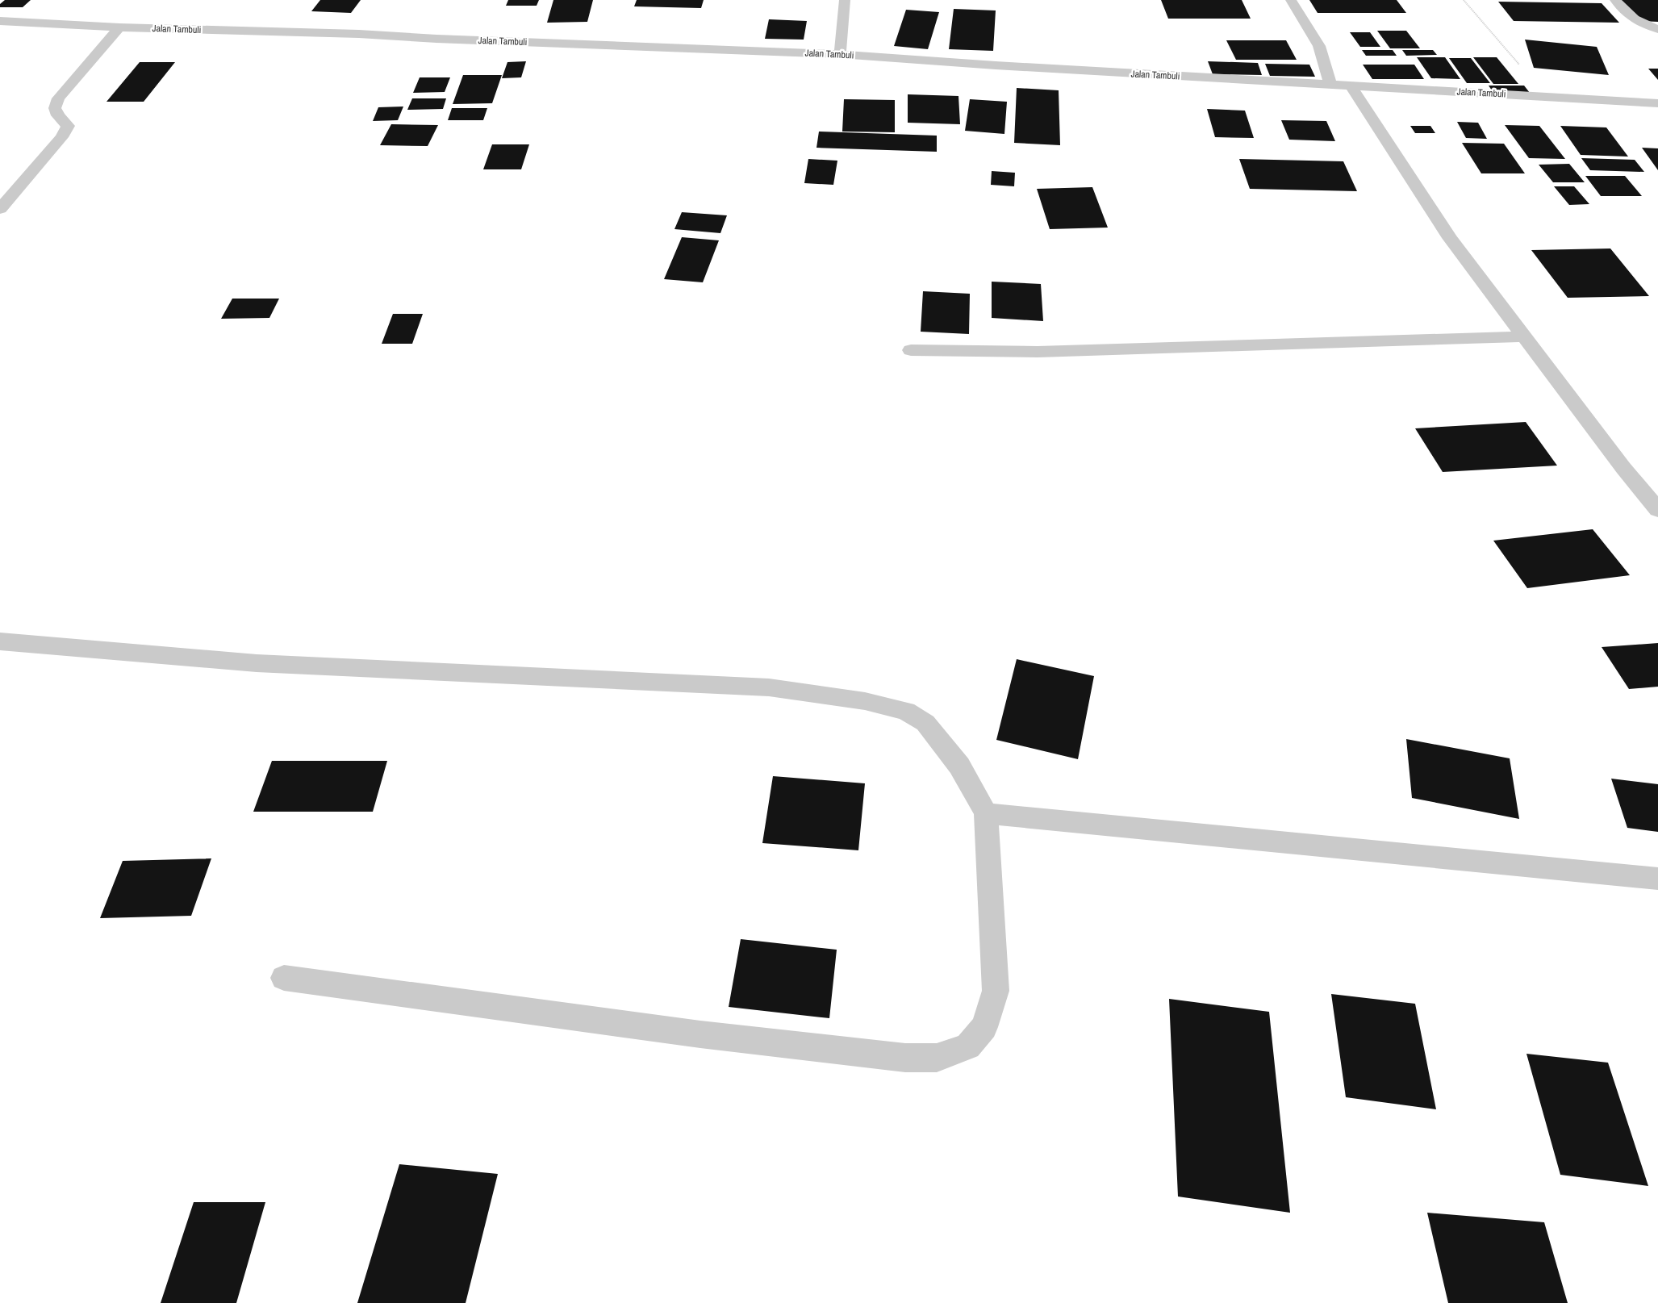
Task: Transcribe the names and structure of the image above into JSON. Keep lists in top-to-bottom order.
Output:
{
  "streets": {
    "street": ["Jalan Tambuli"]
  }
}
